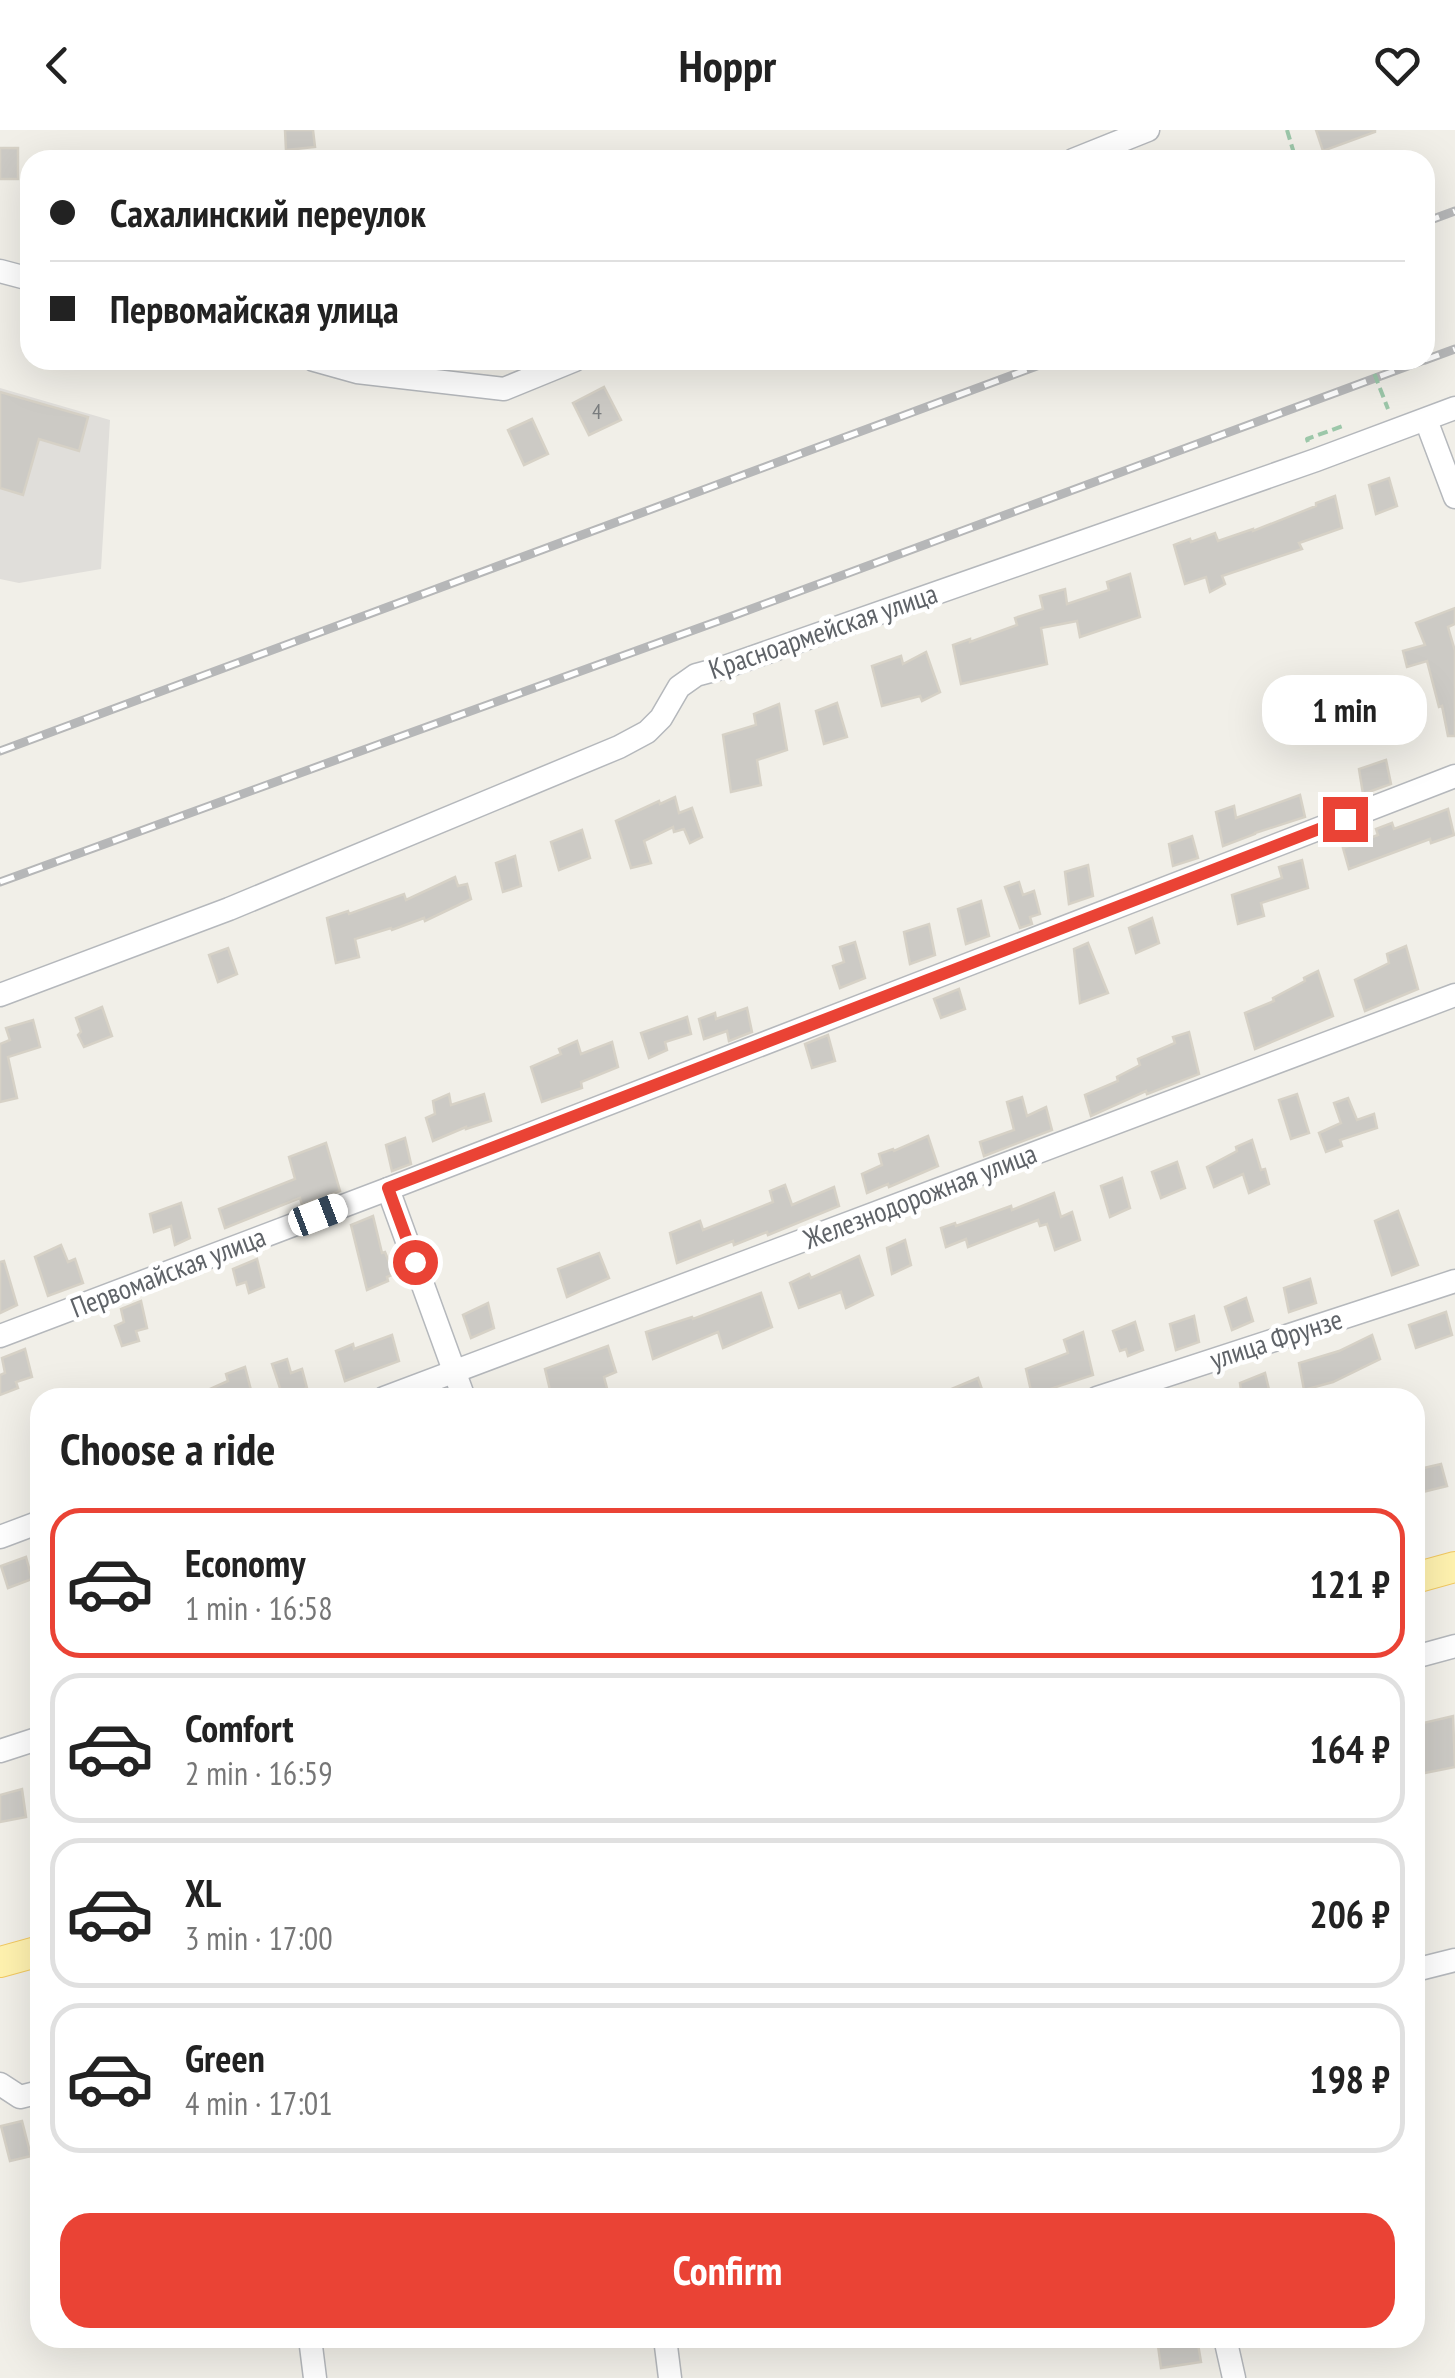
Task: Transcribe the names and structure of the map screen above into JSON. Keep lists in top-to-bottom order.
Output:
{
  "streets": {
    "street": [
      "Красноармейская улица",
      "Железнодорожная улица",
      "Первомайская улица",
      "улица Фрунзе"
    ]
  },
  "house_numbers": ["4"],
  "page": {
    "header": "Hoppr",
    "banner": ["Сахалинский переулок", "Первомайская улица"],
    "bubble": "1 min",
    "heading": "Choose a ride",
    "list": [
      {
        "name": "Economy",
        "note": "1 min · 16:58",
        "value": "121 ₽"
      },
      {
        "name": "Comfort",
        "note": "2 min · 16:59",
        "value": "164 ₽"
      },
      {
        "name": "XL",
        "note": "3 min · 17:00",
        "value": "206 ₽"
      },
      {
        "name": "Green",
        "note": "4 min · 17:01",
        "value": "198 ₽"
      }
    ],
    "buttons": "Confirm"
  }
}
